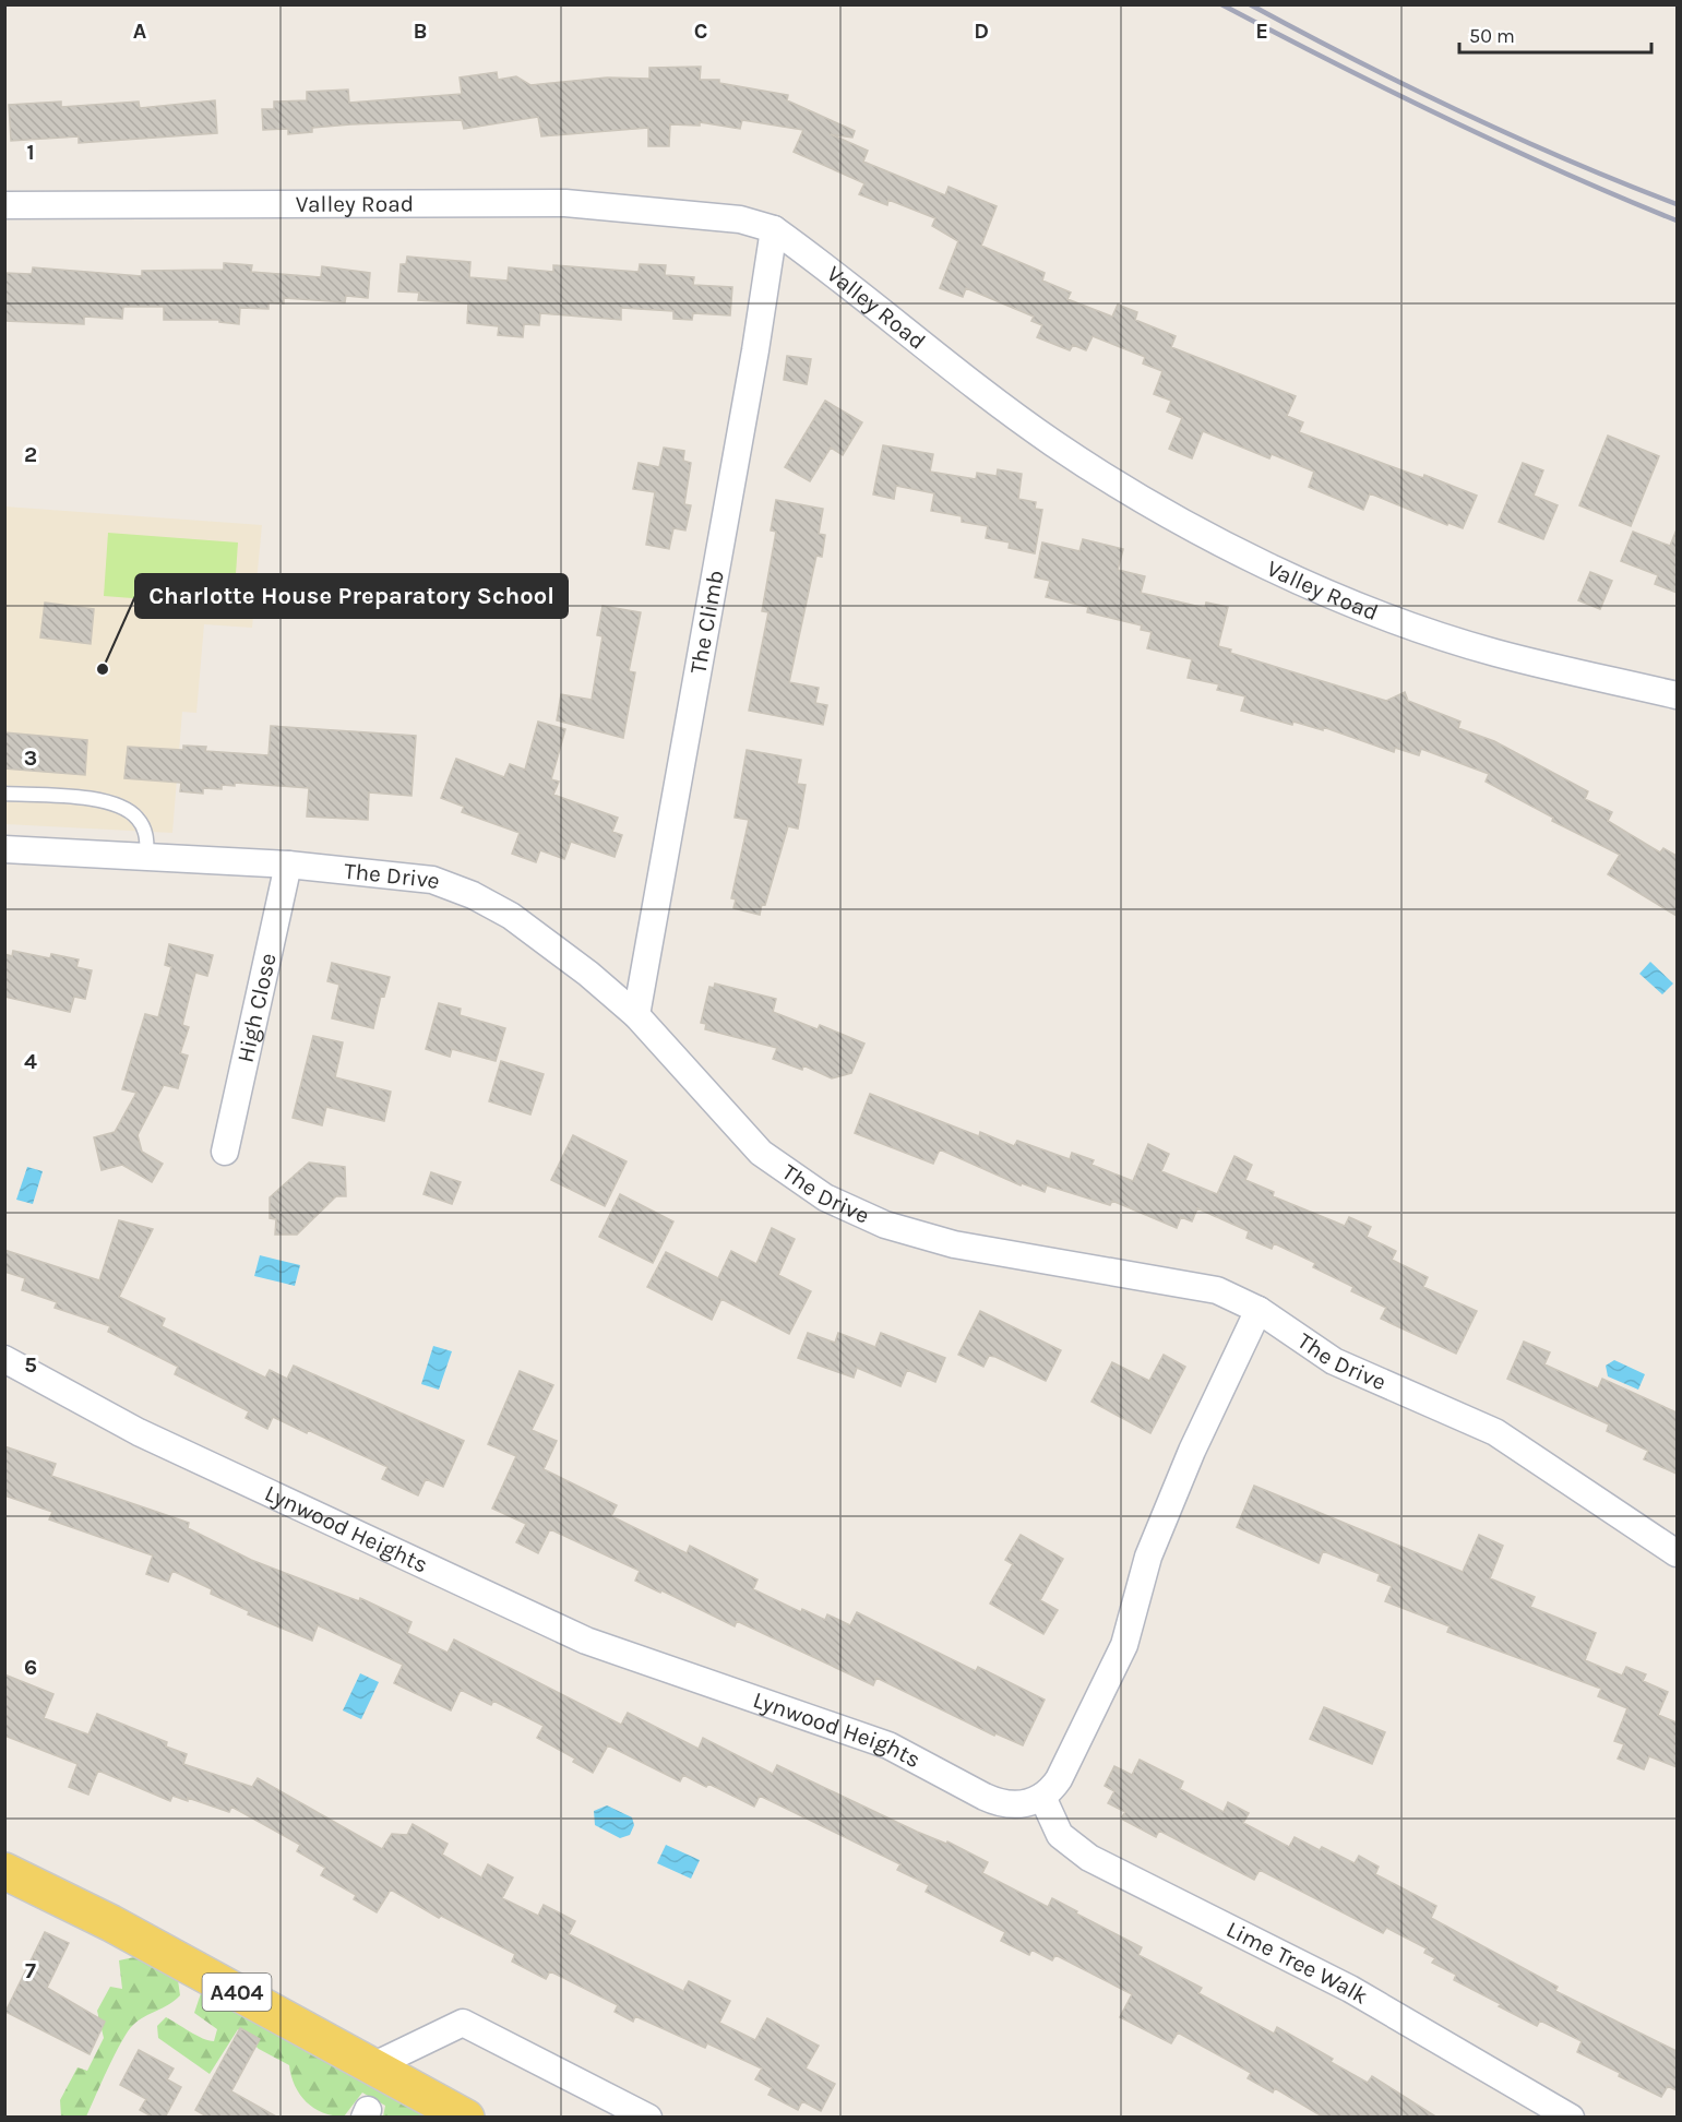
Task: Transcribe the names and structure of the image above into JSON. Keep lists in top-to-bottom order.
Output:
{
  "streets": {
    "main road": ["A404"],
    "street": [
      "Valley Road",
      "The Climb",
      "The Drive",
      "High Close",
      "Lynwood Heights",
      "Lime Tree Walk"
    ]
  },
  "crossings": [
    ["Valley Road", "The Climb"],
    ["The Climb", "The Drive"],
    ["The Drive", "High Close"],
    ["Lynwood Heights", "Lime Tree Walk"]
  ],
  "places": ["Charlotte House Preparatory School"],
  "scale_bar": "50 m",
  "grid": {
    "columns": [
      "A",
      "B",
      "C",
      "D",
      "E"
    ],
    "rows": [
      "1",
      "2",
      "3",
      "4",
      "5",
      "6",
      "7"
    ]
  }
}
